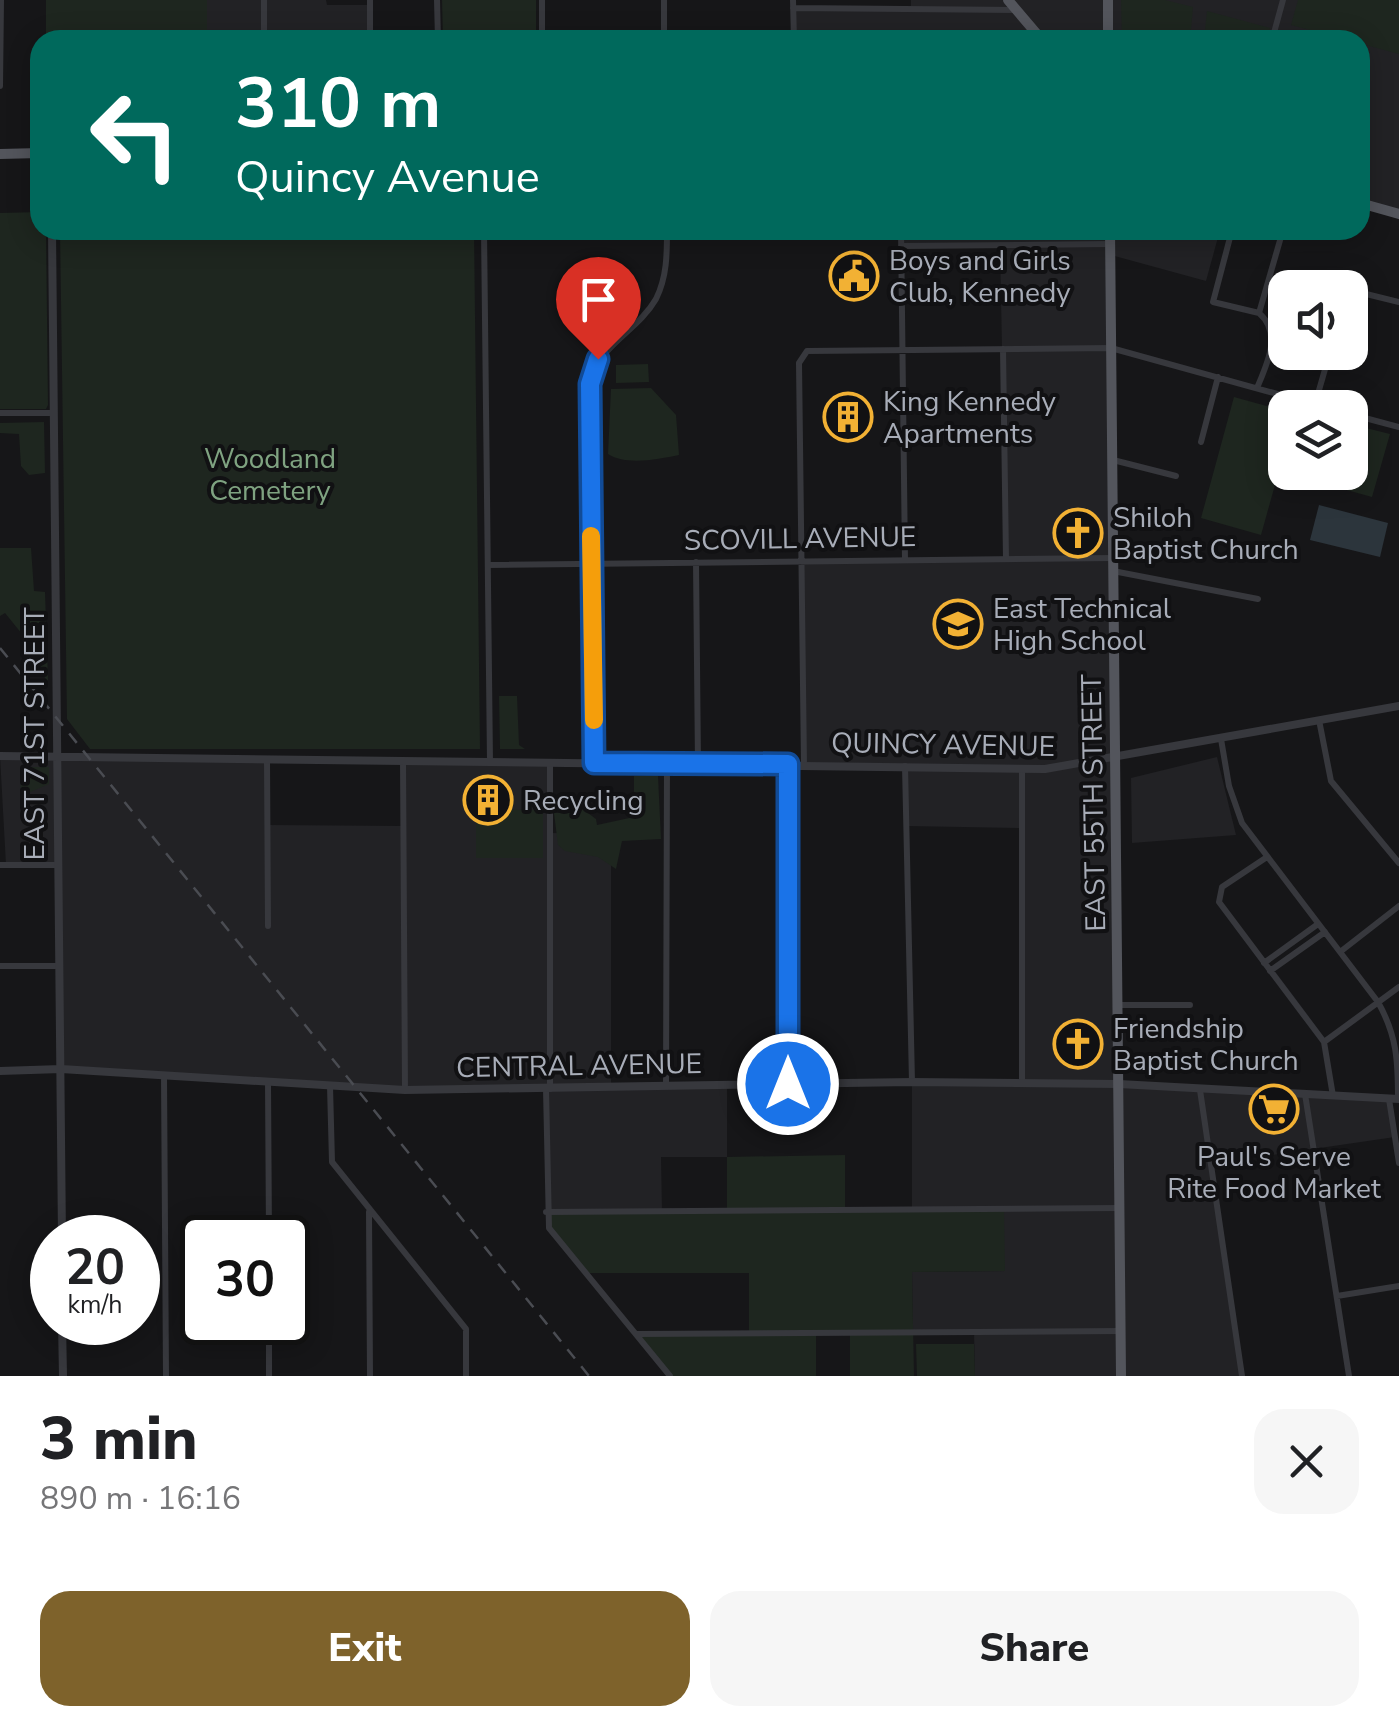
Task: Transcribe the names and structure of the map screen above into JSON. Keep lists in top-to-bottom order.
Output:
{
  "streets": {
    "main road": ["EAST 55TH STREET"],
    "street": [
      "SCOVILL AVENUE",
      "EAST 71ST STREET",
      "QUINCY AVENUE",
      "CENTRAL AVENUE"
    ]
  },
  "crossings": [
    ["SCOVILL AVENUE", "EAST 55TH STREET"],
    ["EAST 71ST STREET", "QUINCY AVENUE"],
    ["EAST 71ST STREET", "CENTRAL AVENUE"],
    ["QUINCY AVENUE", "EAST 55TH STREET"],
    ["EAST 55TH STREET", "CENTRAL AVENUE"]
  ],
  "parks": ["Woodland Cemetery"],
  "places": {
    "public building": ["Boys and Girls Club, Kennedy"],
    "building": ["King Kennedy Apartments", "Recycling"],
    "church": ["Shiloh Baptist Church", "Friendship Baptist Church"],
    "school or university": ["East Technical High School"],
    "supermarket": ["Paul's Serve Rite Food Market"]
  },
  "page": {
    "turn": ["310 m", "Quincy Avenue"],
    "speed": "20 km/h",
    "limit": "30",
    "heading": ["3 min", "890 m · 16:16"],
    "buttons": ["Exit", "Share"]
  }
}
